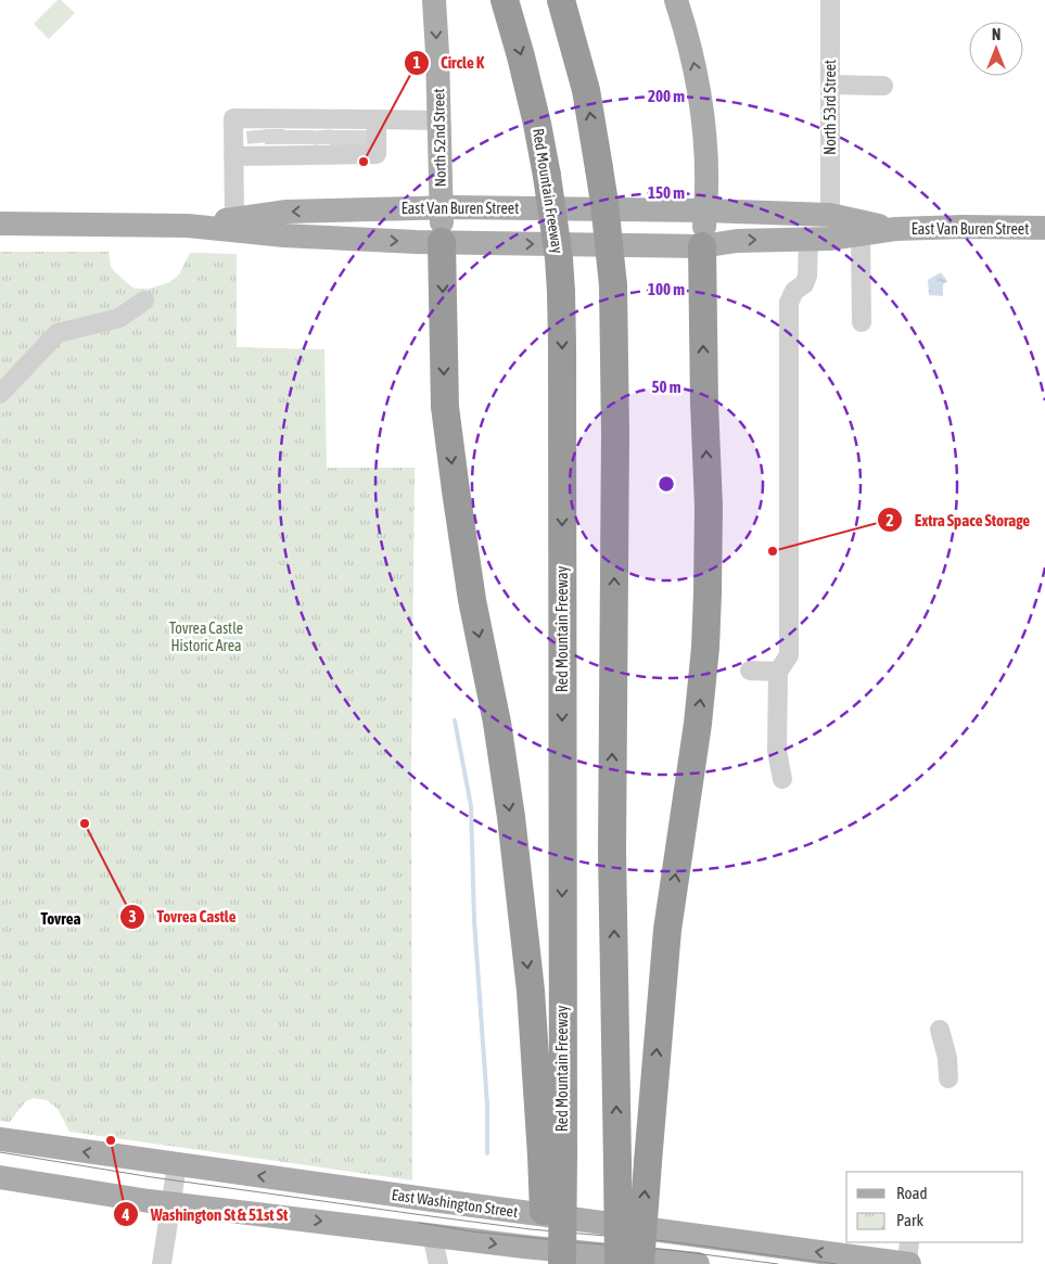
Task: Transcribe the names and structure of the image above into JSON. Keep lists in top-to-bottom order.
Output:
{
  "streets": {
    "highway": ["Red Mountain Freeway"],
    "main road": ["North 52nd Street", "East Van Buren Street", "East Washington Street"],
    "street": ["North 53rd Street"]
  },
  "crossings": [
    ["North 53rd Street", "East Van Buren Street"],
    ["North 52nd Street", "East Van Buren Street"]
  ],
  "one_way": ["North 52nd Street"],
  "districts": ["Tovrea"],
  "parks": ["Tovrea Castle Historic Area"],
  "places": [
    "Circle K",
    "Extra Space Storage",
    "Tovrea Castle",
    "Washington St & 51st St"
  ],
  "legend": ["Road", "Park"],
  "north": "top",
  "rings": [
    "200 m",
    "150 m",
    "100 m",
    "50 m"
  ]
}
